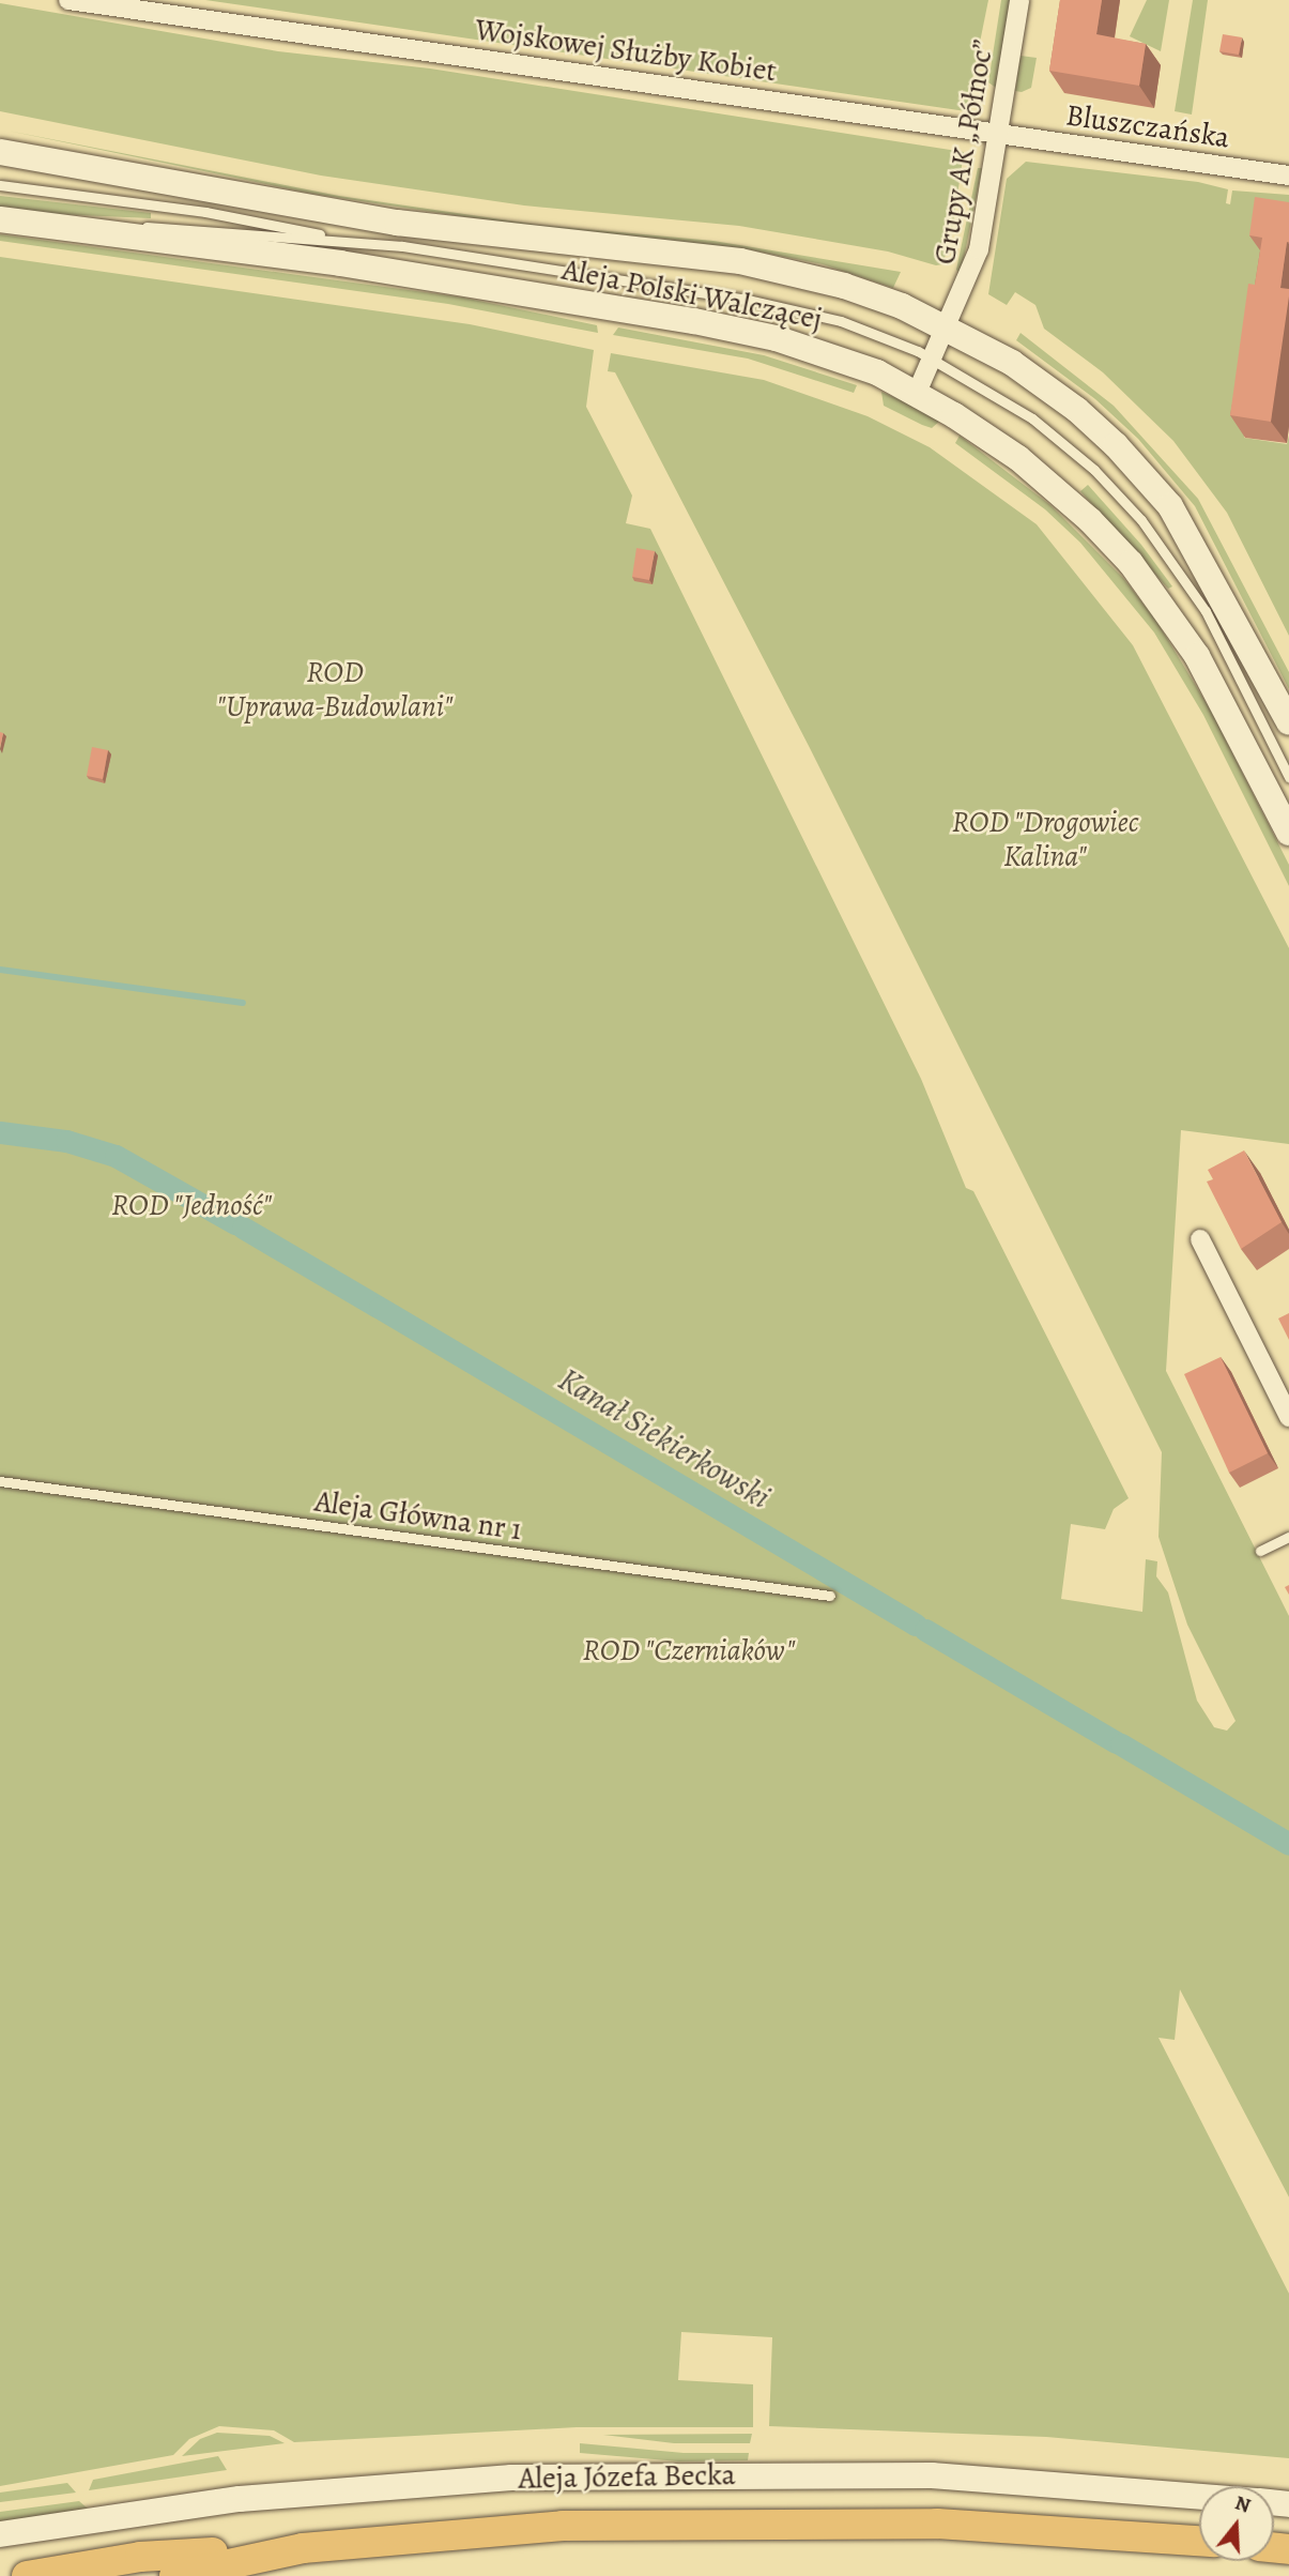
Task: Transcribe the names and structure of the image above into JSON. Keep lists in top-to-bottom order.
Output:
{
  "streets": {
    "main road": ["Aleja Polski Walczącej", "Aleja Józefa Becka"],
    "street": ["Wojskowej Służby Kobiet", "Bluszczańska", "Grupy AK „Północ”"],
    "lane": ["Aleja Główna nr 1"]
  },
  "crossings": [
    ["Wojskowej Służby Kobiet", "Bluszczańska"],
    ["Wojskowej Służby Kobiet", "Grupy AK „Północ”"],
    ["Bluszczańska", "Grupy AK „Północ”"],
    ["Grupy AK „Północ”", "Aleja Polski Walczącej"]
  ],
  "water": ["Kanał Siekierkowski"],
  "parks": [
    "ROD \"Uprawa-Budowlani\"",
    "ROD \"Drogowiec Kalina\"",
    "ROD \"Jedność\"",
    "ROD \"Czerniaków\""
  ],
  "north": "top"
}
